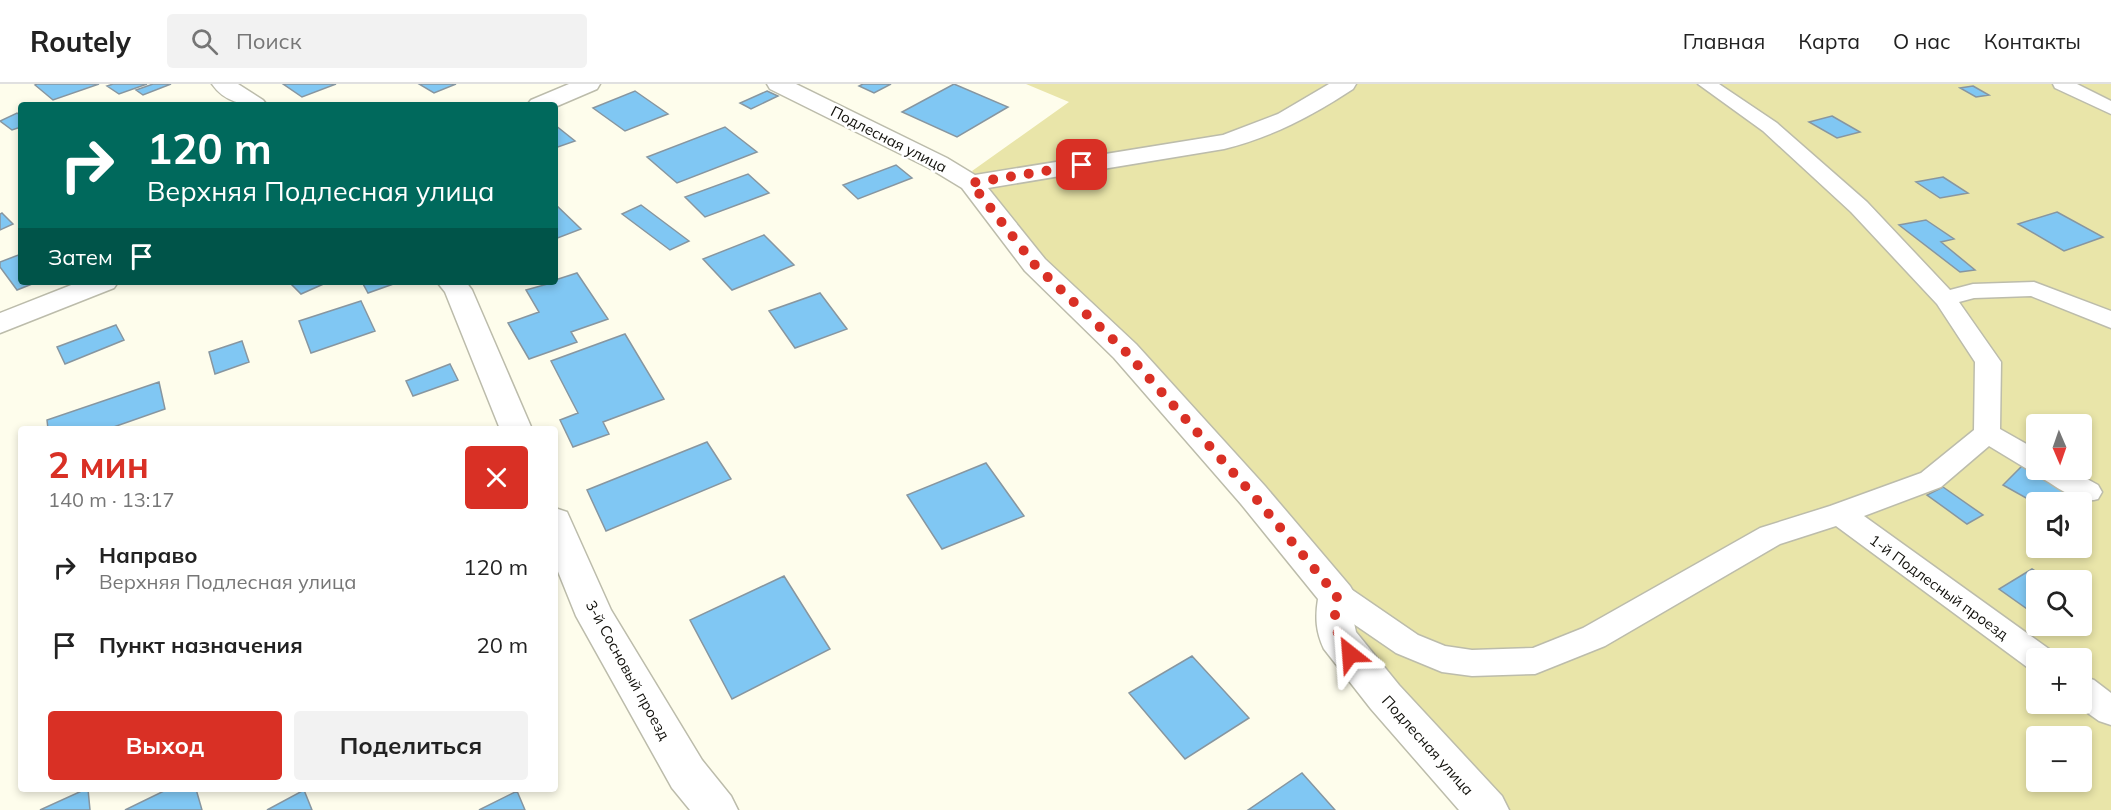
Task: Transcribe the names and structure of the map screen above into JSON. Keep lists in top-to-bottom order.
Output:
{
  "streets": {
    "street": ["Подлесная улица", "3-й Сосновый проезд"],
    "lane": ["1-й Подлесный проезд"]
  },
  "north": "bottom",
  "page": {
    "header": "Routely",
    "search": "Поиск",
    "nav": [
      "Главная",
      "Карта",
      "О нас",
      "Контакты"
    ],
    "turn": ["120 m", "Верхняя Подлесная улица"],
    "then": "Затем",
    "map_buttons": ["+", "−"],
    "heading": ["2 мин", "140 m · 13:17"],
    "list": [
      {
        "name": "Направо",
        "note": "Верхняя Подлесная улица",
        "value": "120 m"
      },
      {
        "name": "Пункт назначения",
        "value": "20 m"
      }
    ],
    "buttons": ["Выход", "Поделиться"]
  }
}
